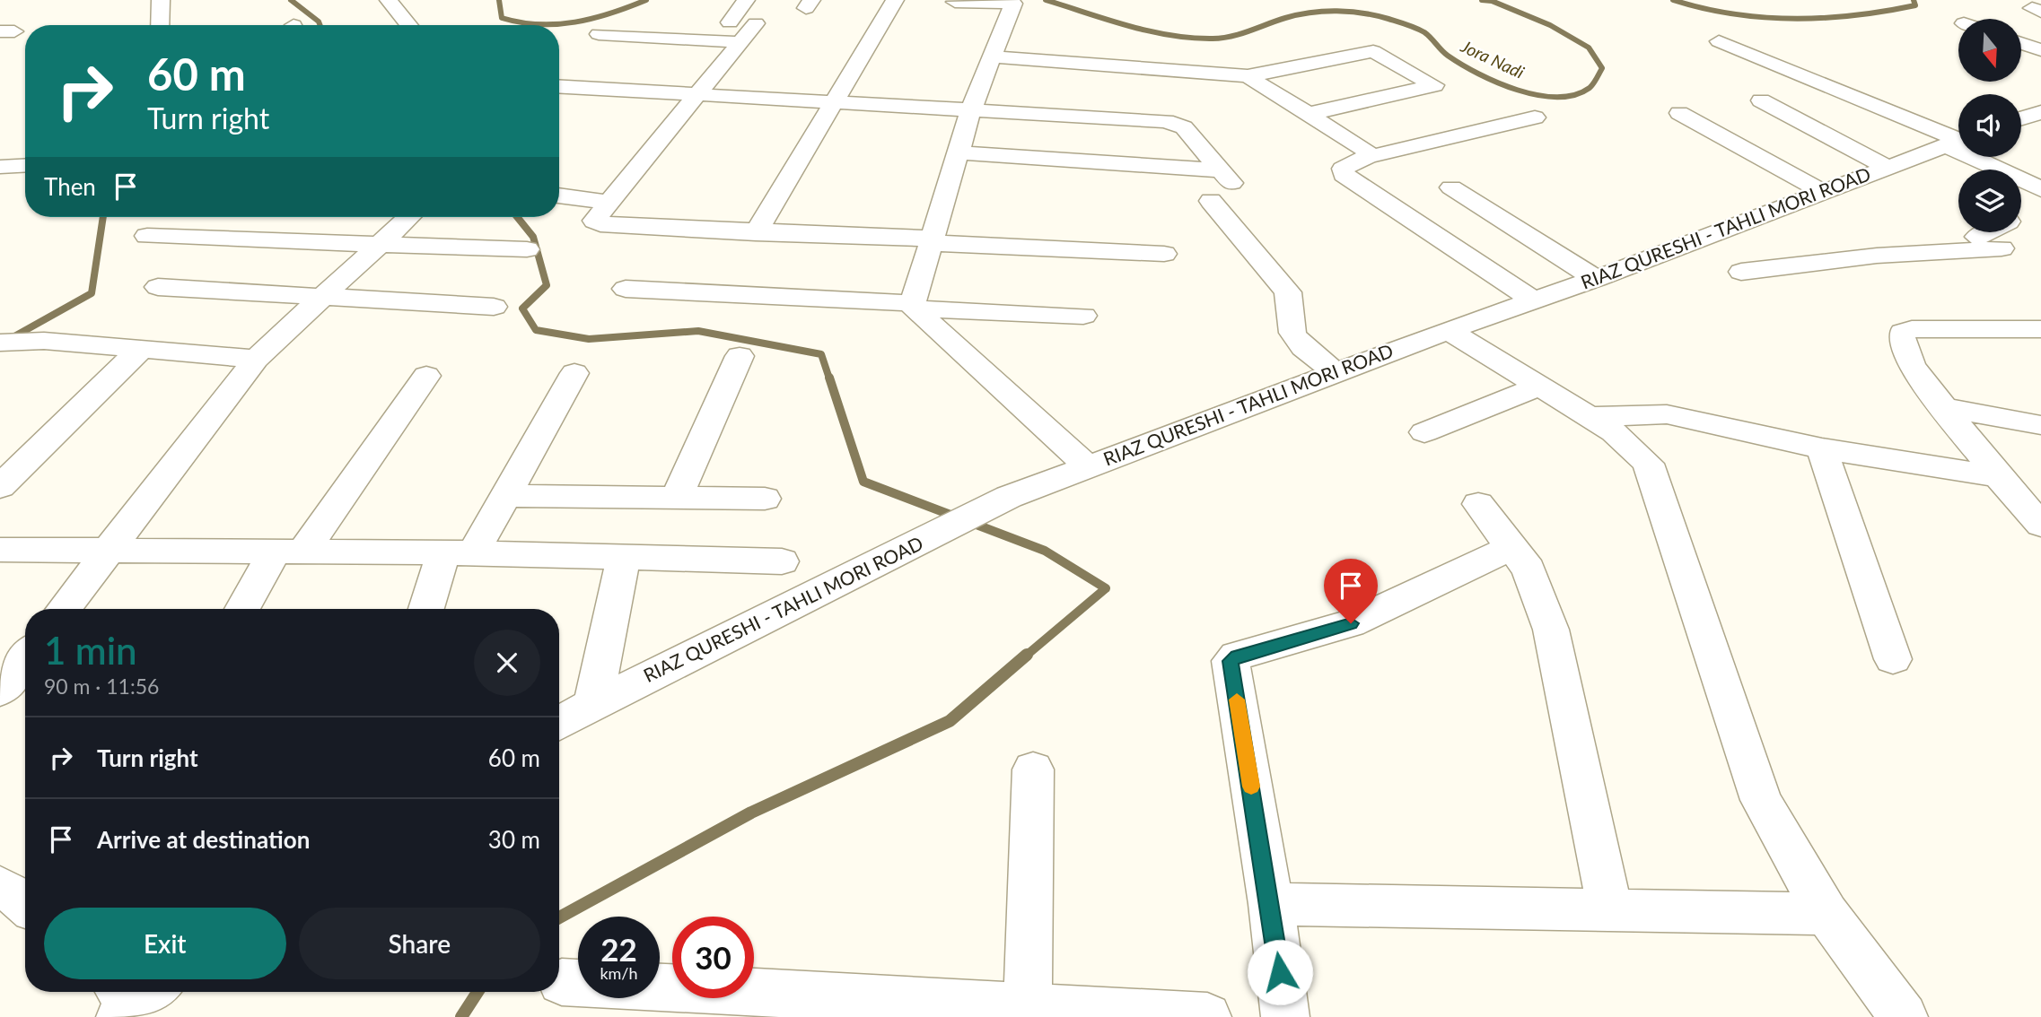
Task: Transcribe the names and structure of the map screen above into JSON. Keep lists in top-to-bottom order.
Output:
{
  "streets": {
    "street": ["RIAZ QURESHI - TAHLI MORI ROAD"]
  },
  "water": ["Jora Nadi"],
  "north": "bottom",
  "page": {
    "turn": ["60 m", "Turn right"],
    "then": "Then",
    "heading": ["1 min", "90 m · 11:56"],
    "list": [
      {
        "name": "Turn right",
        "value": "60 m"
      },
      {
        "name": "Arrive at destination",
        "value": "30 m"
      }
    ],
    "buttons": ["Exit", "Share"],
    "speed": "22 km/h",
    "limit": "30"
  }
}
